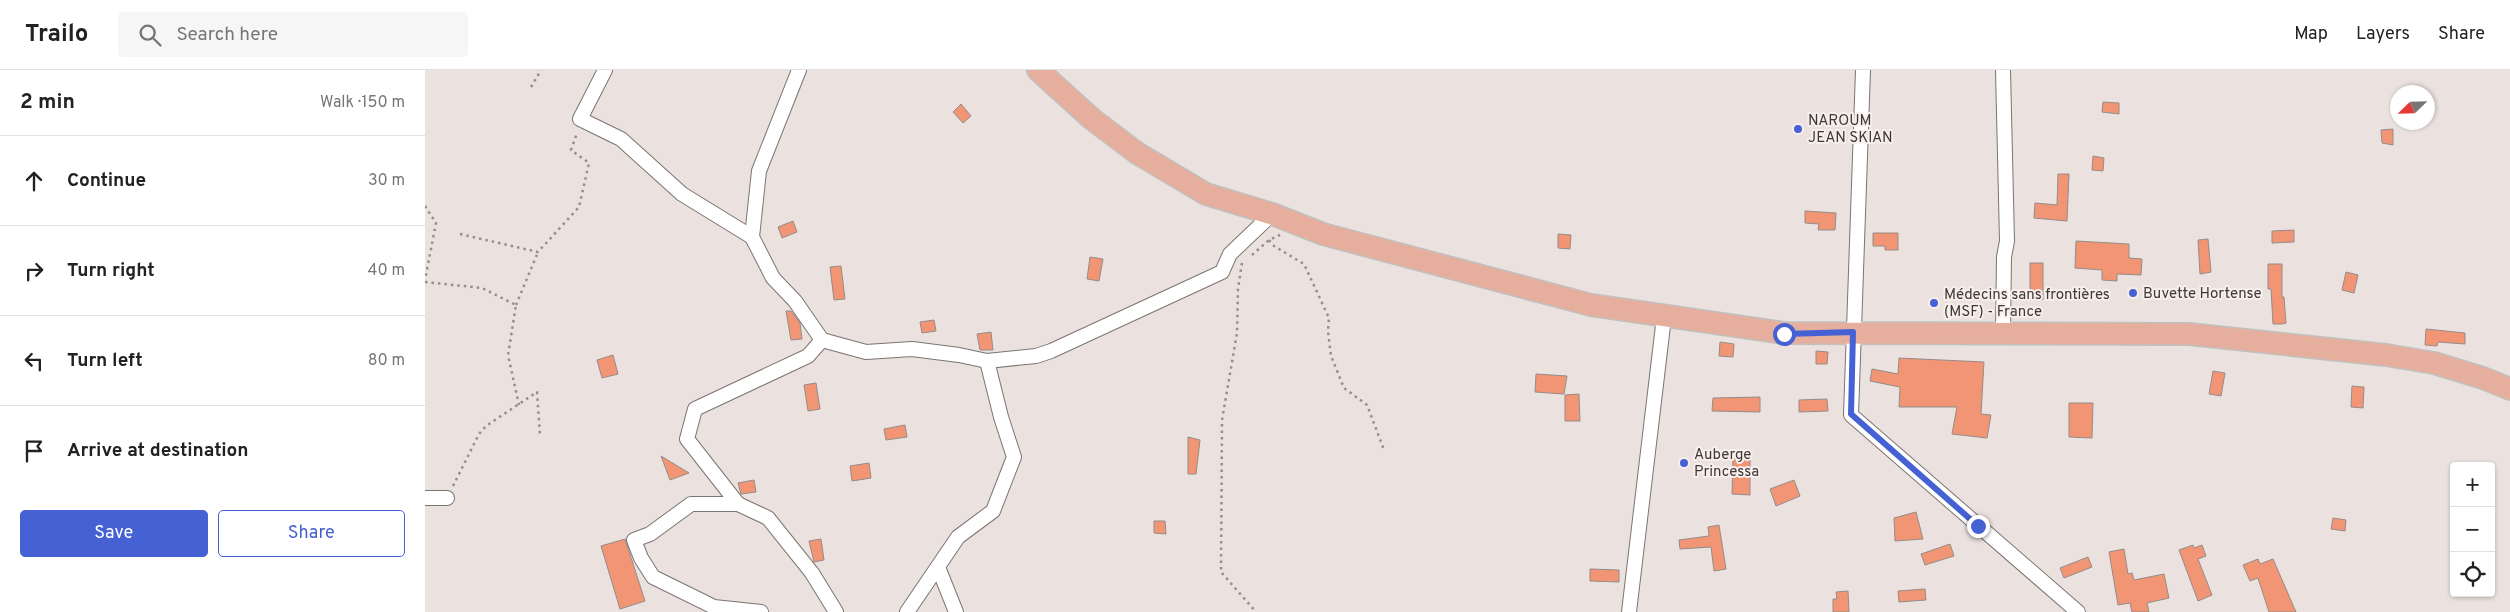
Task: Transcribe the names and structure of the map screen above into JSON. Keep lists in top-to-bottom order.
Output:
{
  "places": [
    "NAROUM JEAN SKIAN",
    "Buvette Hortense",
    "Médecins sans frontières (MSF) - France",
    "Auberge Princessa"
  ],
  "north": "bottom left",
  "page": {
    "header": "Trailo",
    "search": "Search here",
    "nav": ["Map", "Layers", "Share"],
    "heading": ["2 min", "Walk · 150 m"],
    "list": [
      ["Continue", "30 m"],
      ["Turn right", "40 m"],
      ["Turn left", "80 m"],
      "Arrive at destination"
    ],
    "map_buttons": ["+", "−"],
    "buttons": ["Save", "Share"]
  }
}
